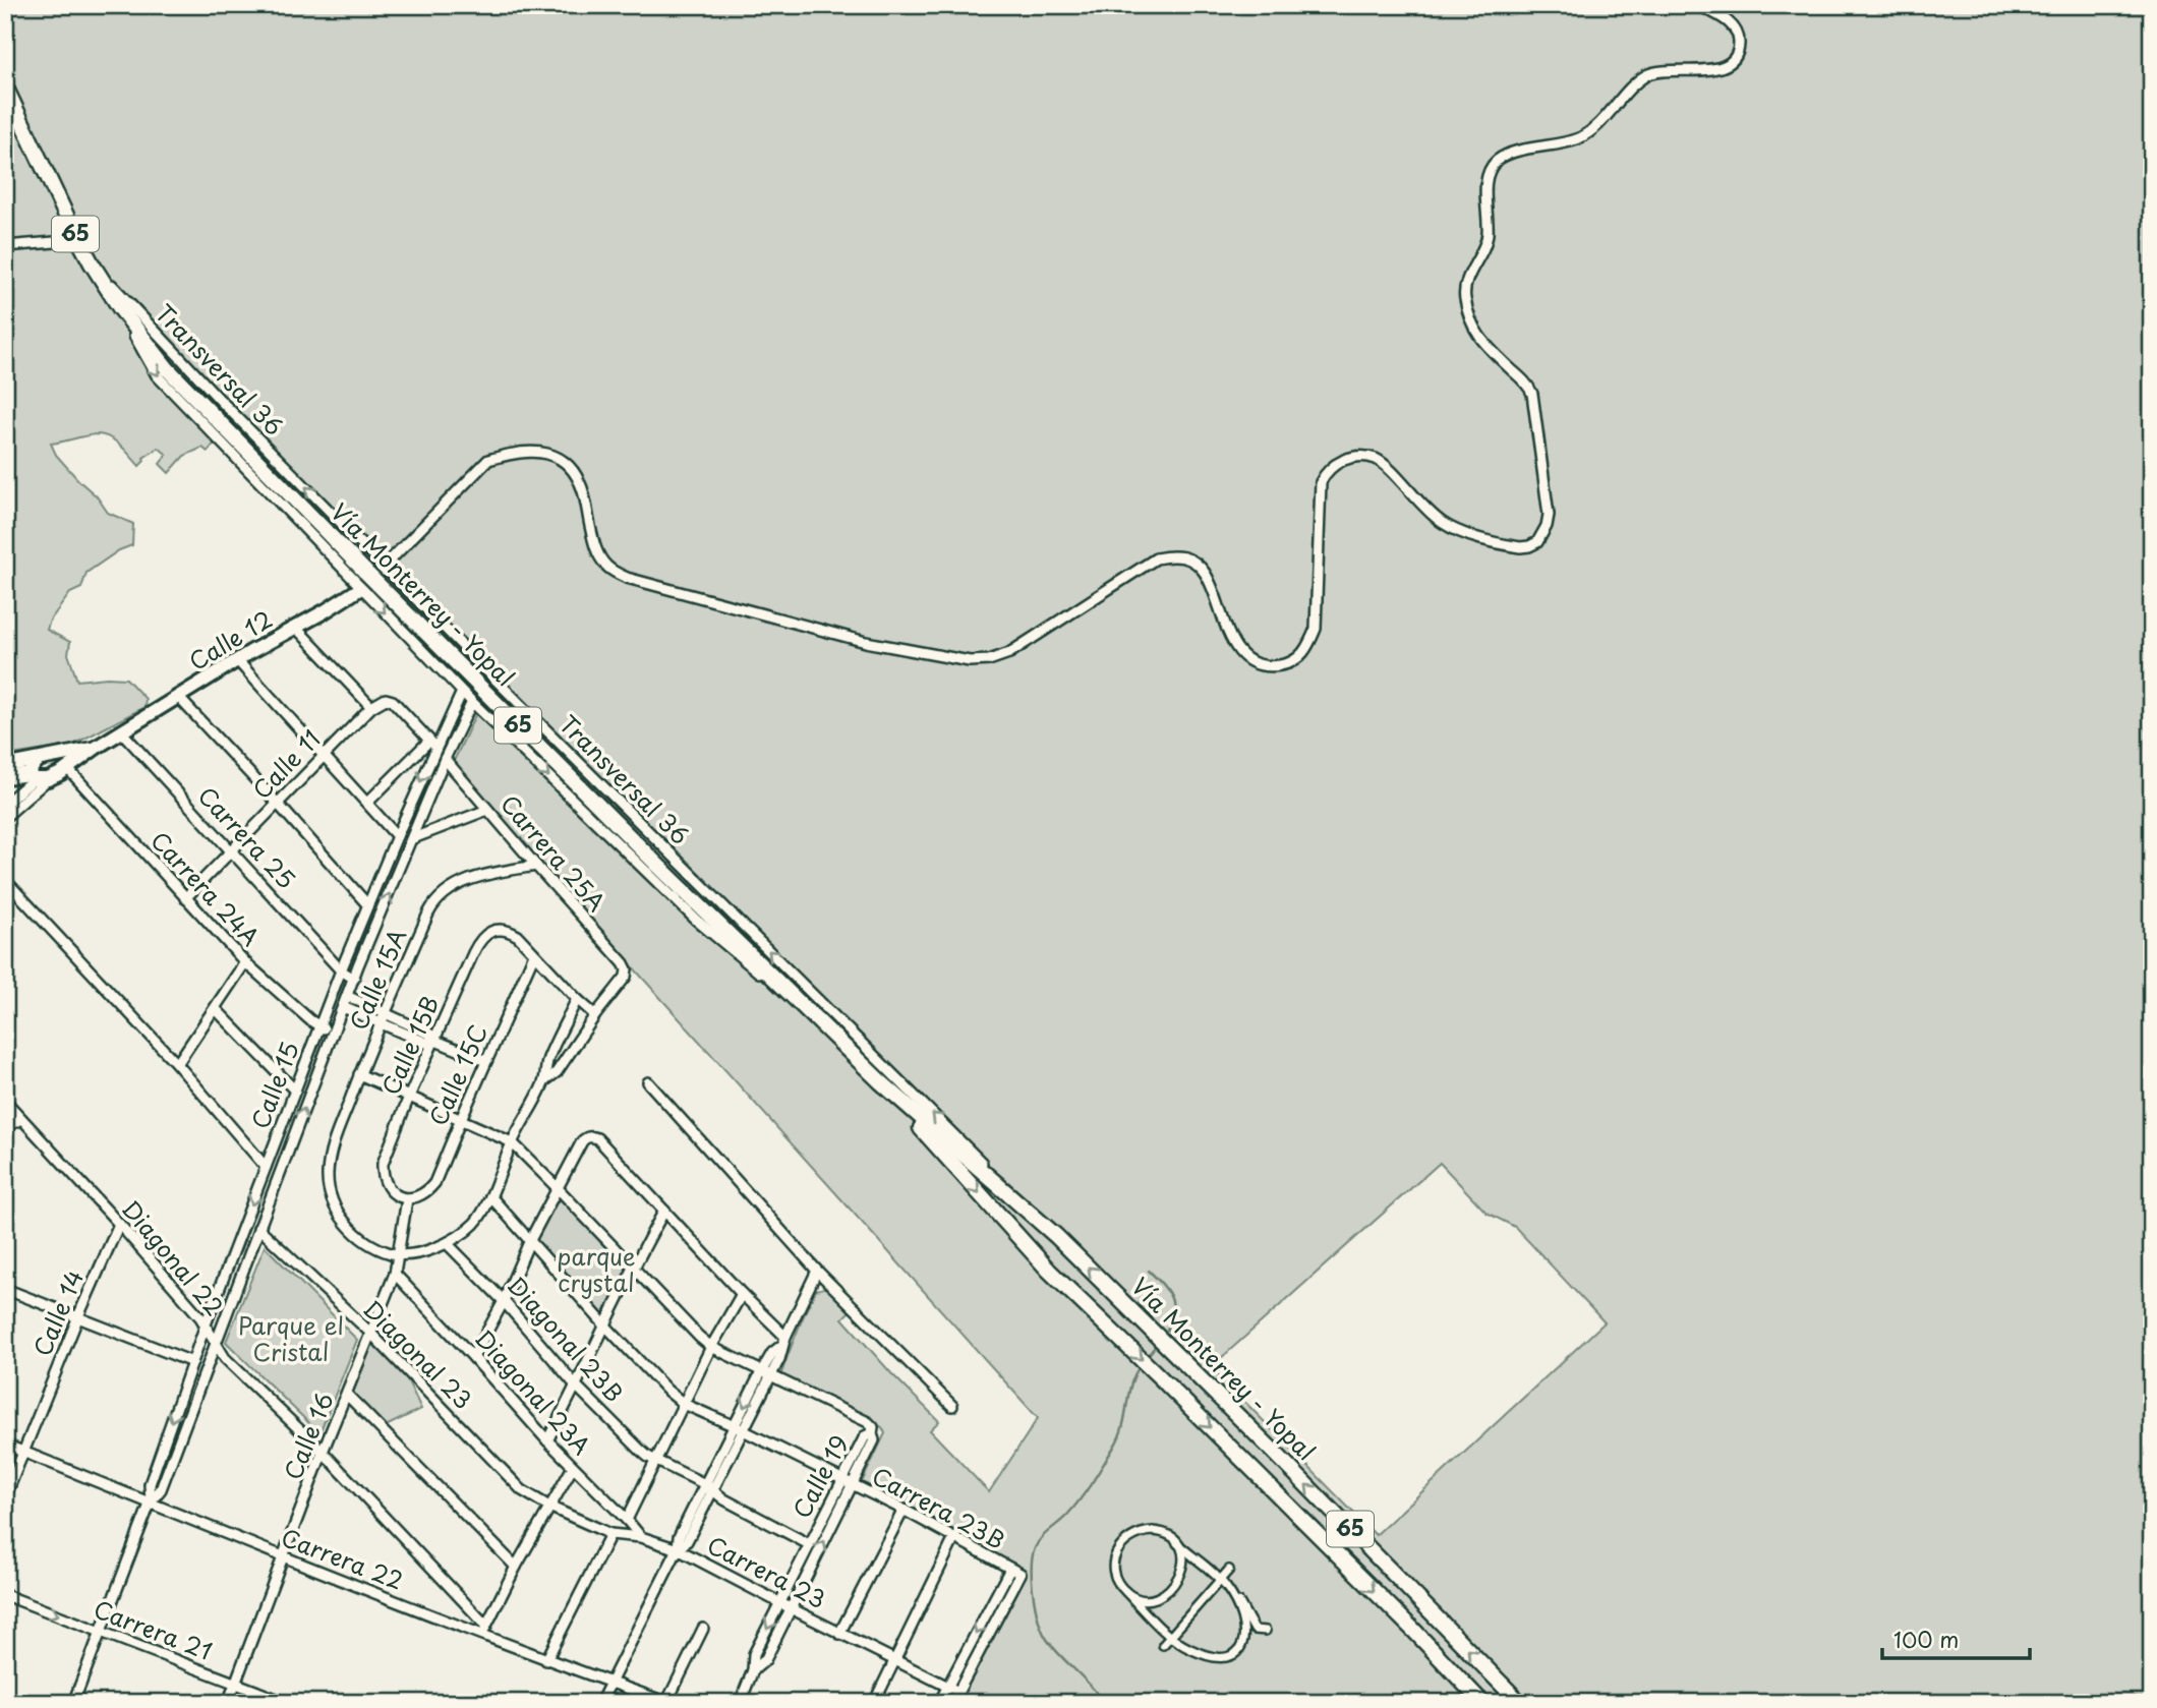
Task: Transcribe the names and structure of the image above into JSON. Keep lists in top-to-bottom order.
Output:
{
  "streets": {
    "highway": ["65", "Vía Monterrey - Yopal"],
    "main road": ["Calle 12"],
    "street": [
      "Transversal 36",
      "Calle 11",
      "Carrera 25",
      "Carrera 25A",
      "Carrera 24A",
      "Calle 15A",
      "Calle 15B",
      "Calle 15C",
      "Calle 15",
      "Diagonal 22",
      "Calle 14",
      "Diagonal 23B",
      "Diagonal 23",
      "Diagonal 23A",
      "Calle 16",
      "Calle 19",
      "Carrera 23B",
      "Carrera 22",
      "Carrera 23",
      "Carrera 21"
    ]
  },
  "crossings": [
    ["Transversal 36", "Vía Monterrey - Yopal"],
    ["Transversal 36", "Calle 12"],
    ["Transversal 36", "Calle 15"],
    ["Calle 12", "Carrera 25"],
    ["Calle 11", "Carrera 25"],
    ["Calle 11", "Carrera 24A"],
    ["Calle 11", "Calle 15"],
    ["Carrera 25", "Calle 15"],
    ["Carrera 25A", "Calle 15A"],
    ["Carrera 25A", "Calle 15"],
    ["Carrera 24A", "Calle 15"],
    ["Calle 15A", "Calle 16"],
    ["Calle 15B", "Calle 15C"],
    ["Calle 15B", "Calle 16"],
    ["Calle 15C", "Calle 16"],
    ["Calle 15", "Diagonal 22"],
    ["Calle 15", "Diagonal 23"],
    ["Calle 15", "Carrera 22"],
    ["Calle 15", "Carrera 21"],
    ["Diagonal 22", "Calle 14"],
    ["Diagonal 22", "Calle 16"],
    ["Diagonal 22", "Carrera 22"],
    ["Calle 14", "Carrera 22"],
    ["Diagonal 23B", "Calle 19"],
    ["Diagonal 23", "Calle 16"],
    ["Diagonal 23", "Carrera 23"],
    ["Diagonal 23A", "Calle 16"],
    ["Diagonal 23A", "Carrera 23"],
    ["Calle 16", "Carrera 22"],
    ["Calle 16", "Carrera 21"],
    ["Calle 19", "Carrera 23B"],
    ["Calle 19", "Carrera 23"],
    ["Carrera 23B", "Carrera 23"]
  ],
  "parks": ["parque crystal", "Parque el Cristal"],
  "scale_bar": "100 m"
}
